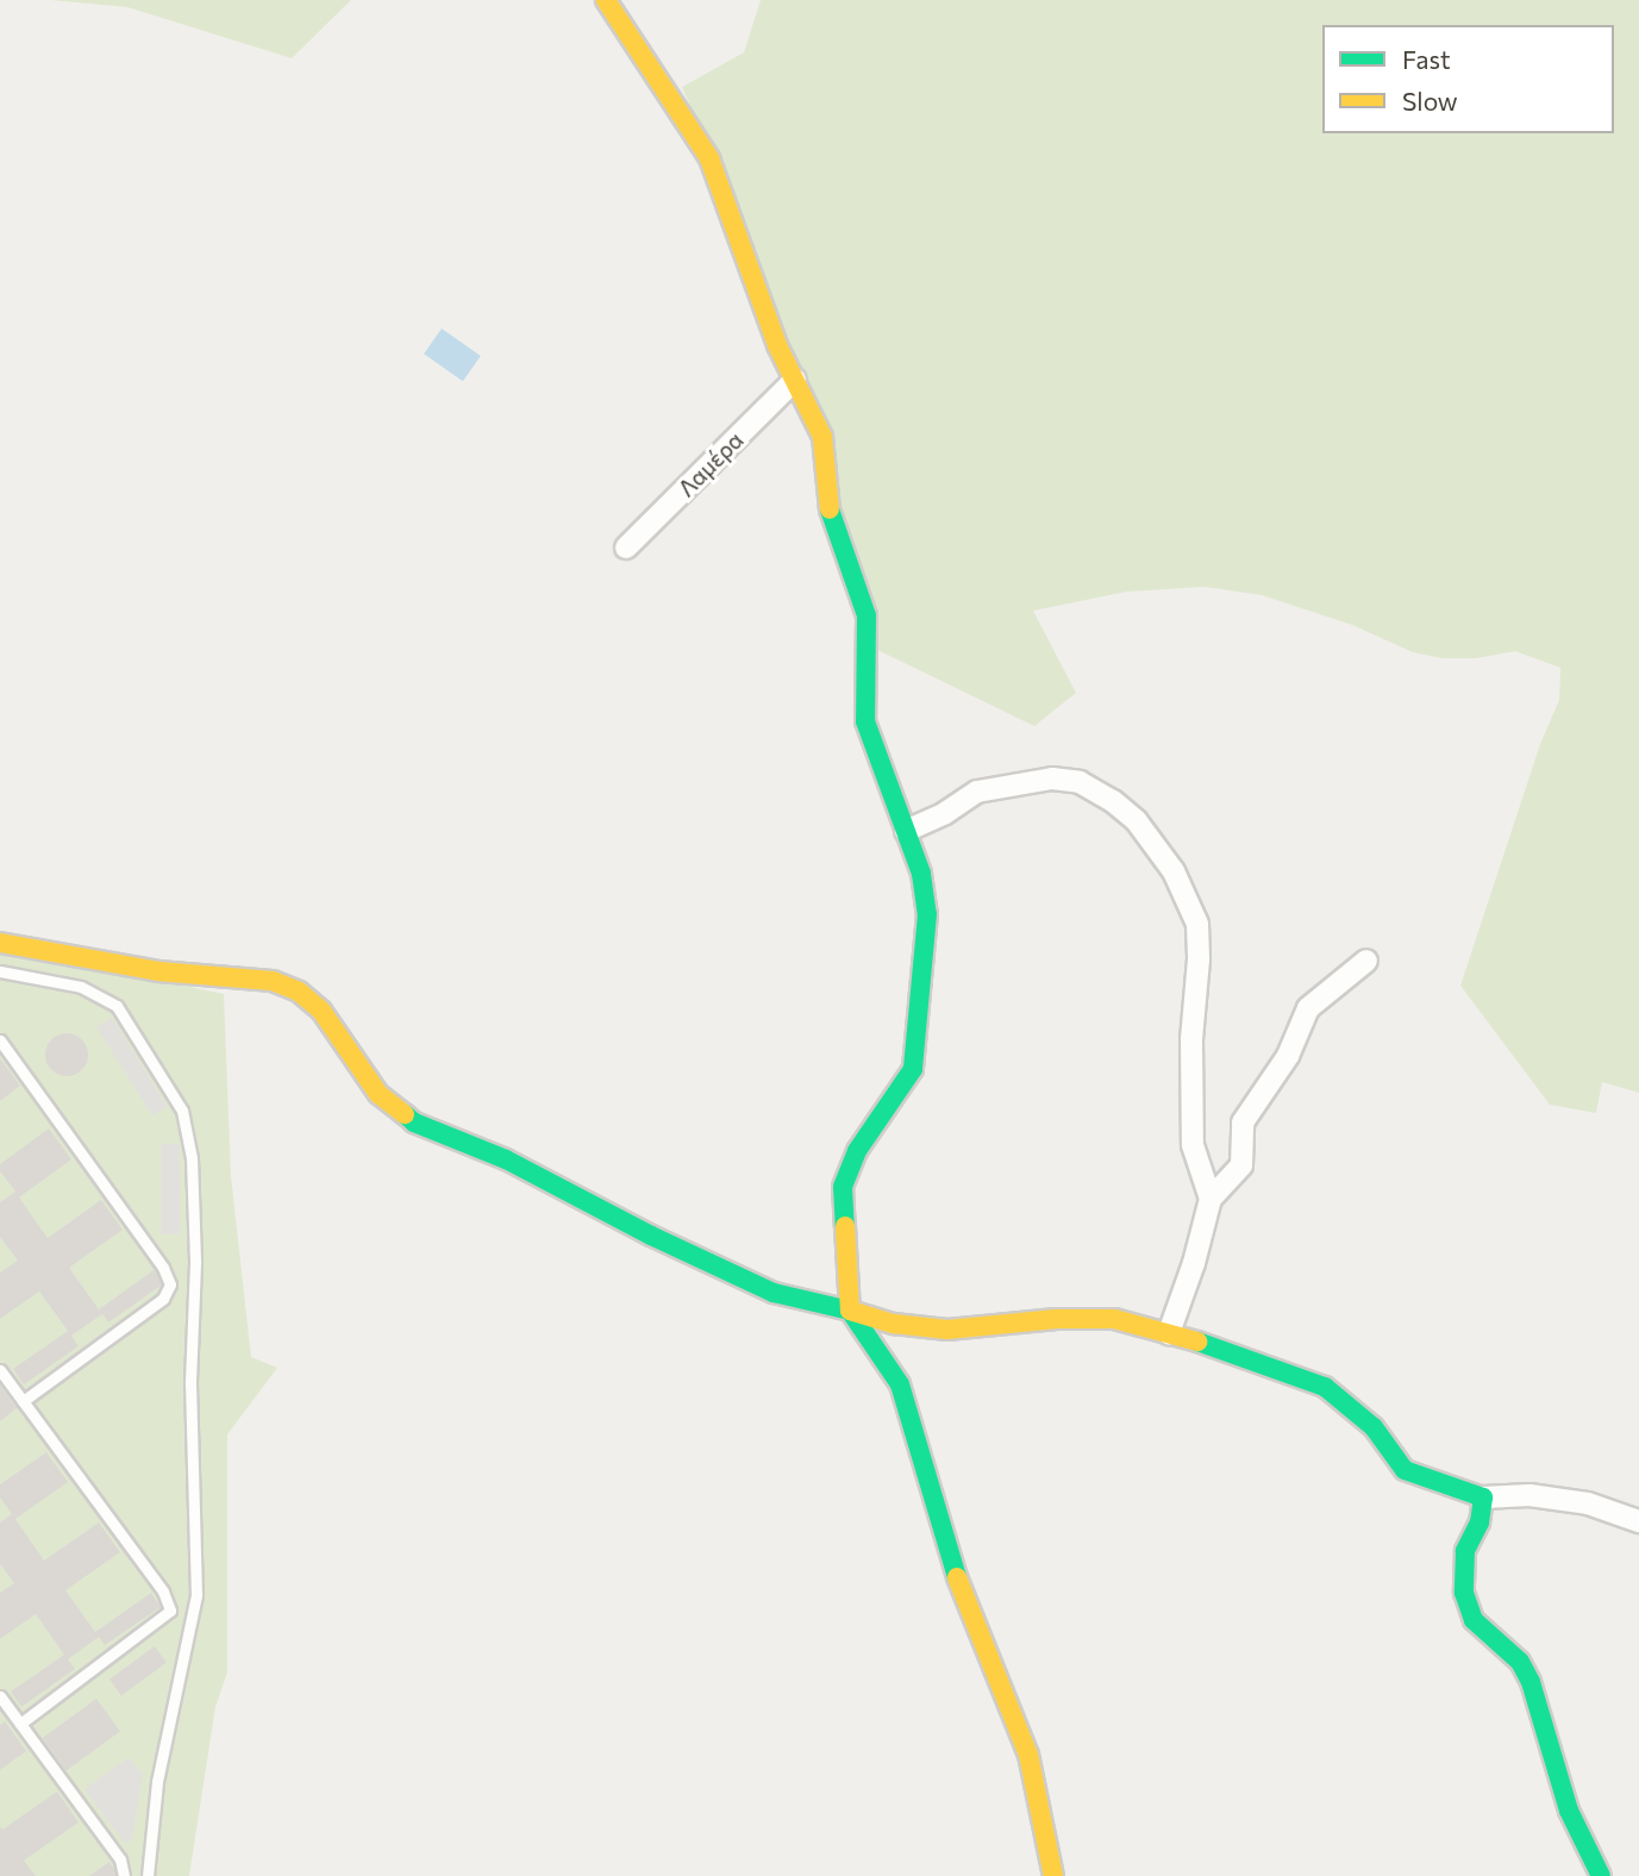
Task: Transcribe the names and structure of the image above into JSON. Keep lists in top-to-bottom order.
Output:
{
  "streets": {
    "street": ["Λαμέρα"]
  },
  "legend": ["Fast", "Slow"]
}
